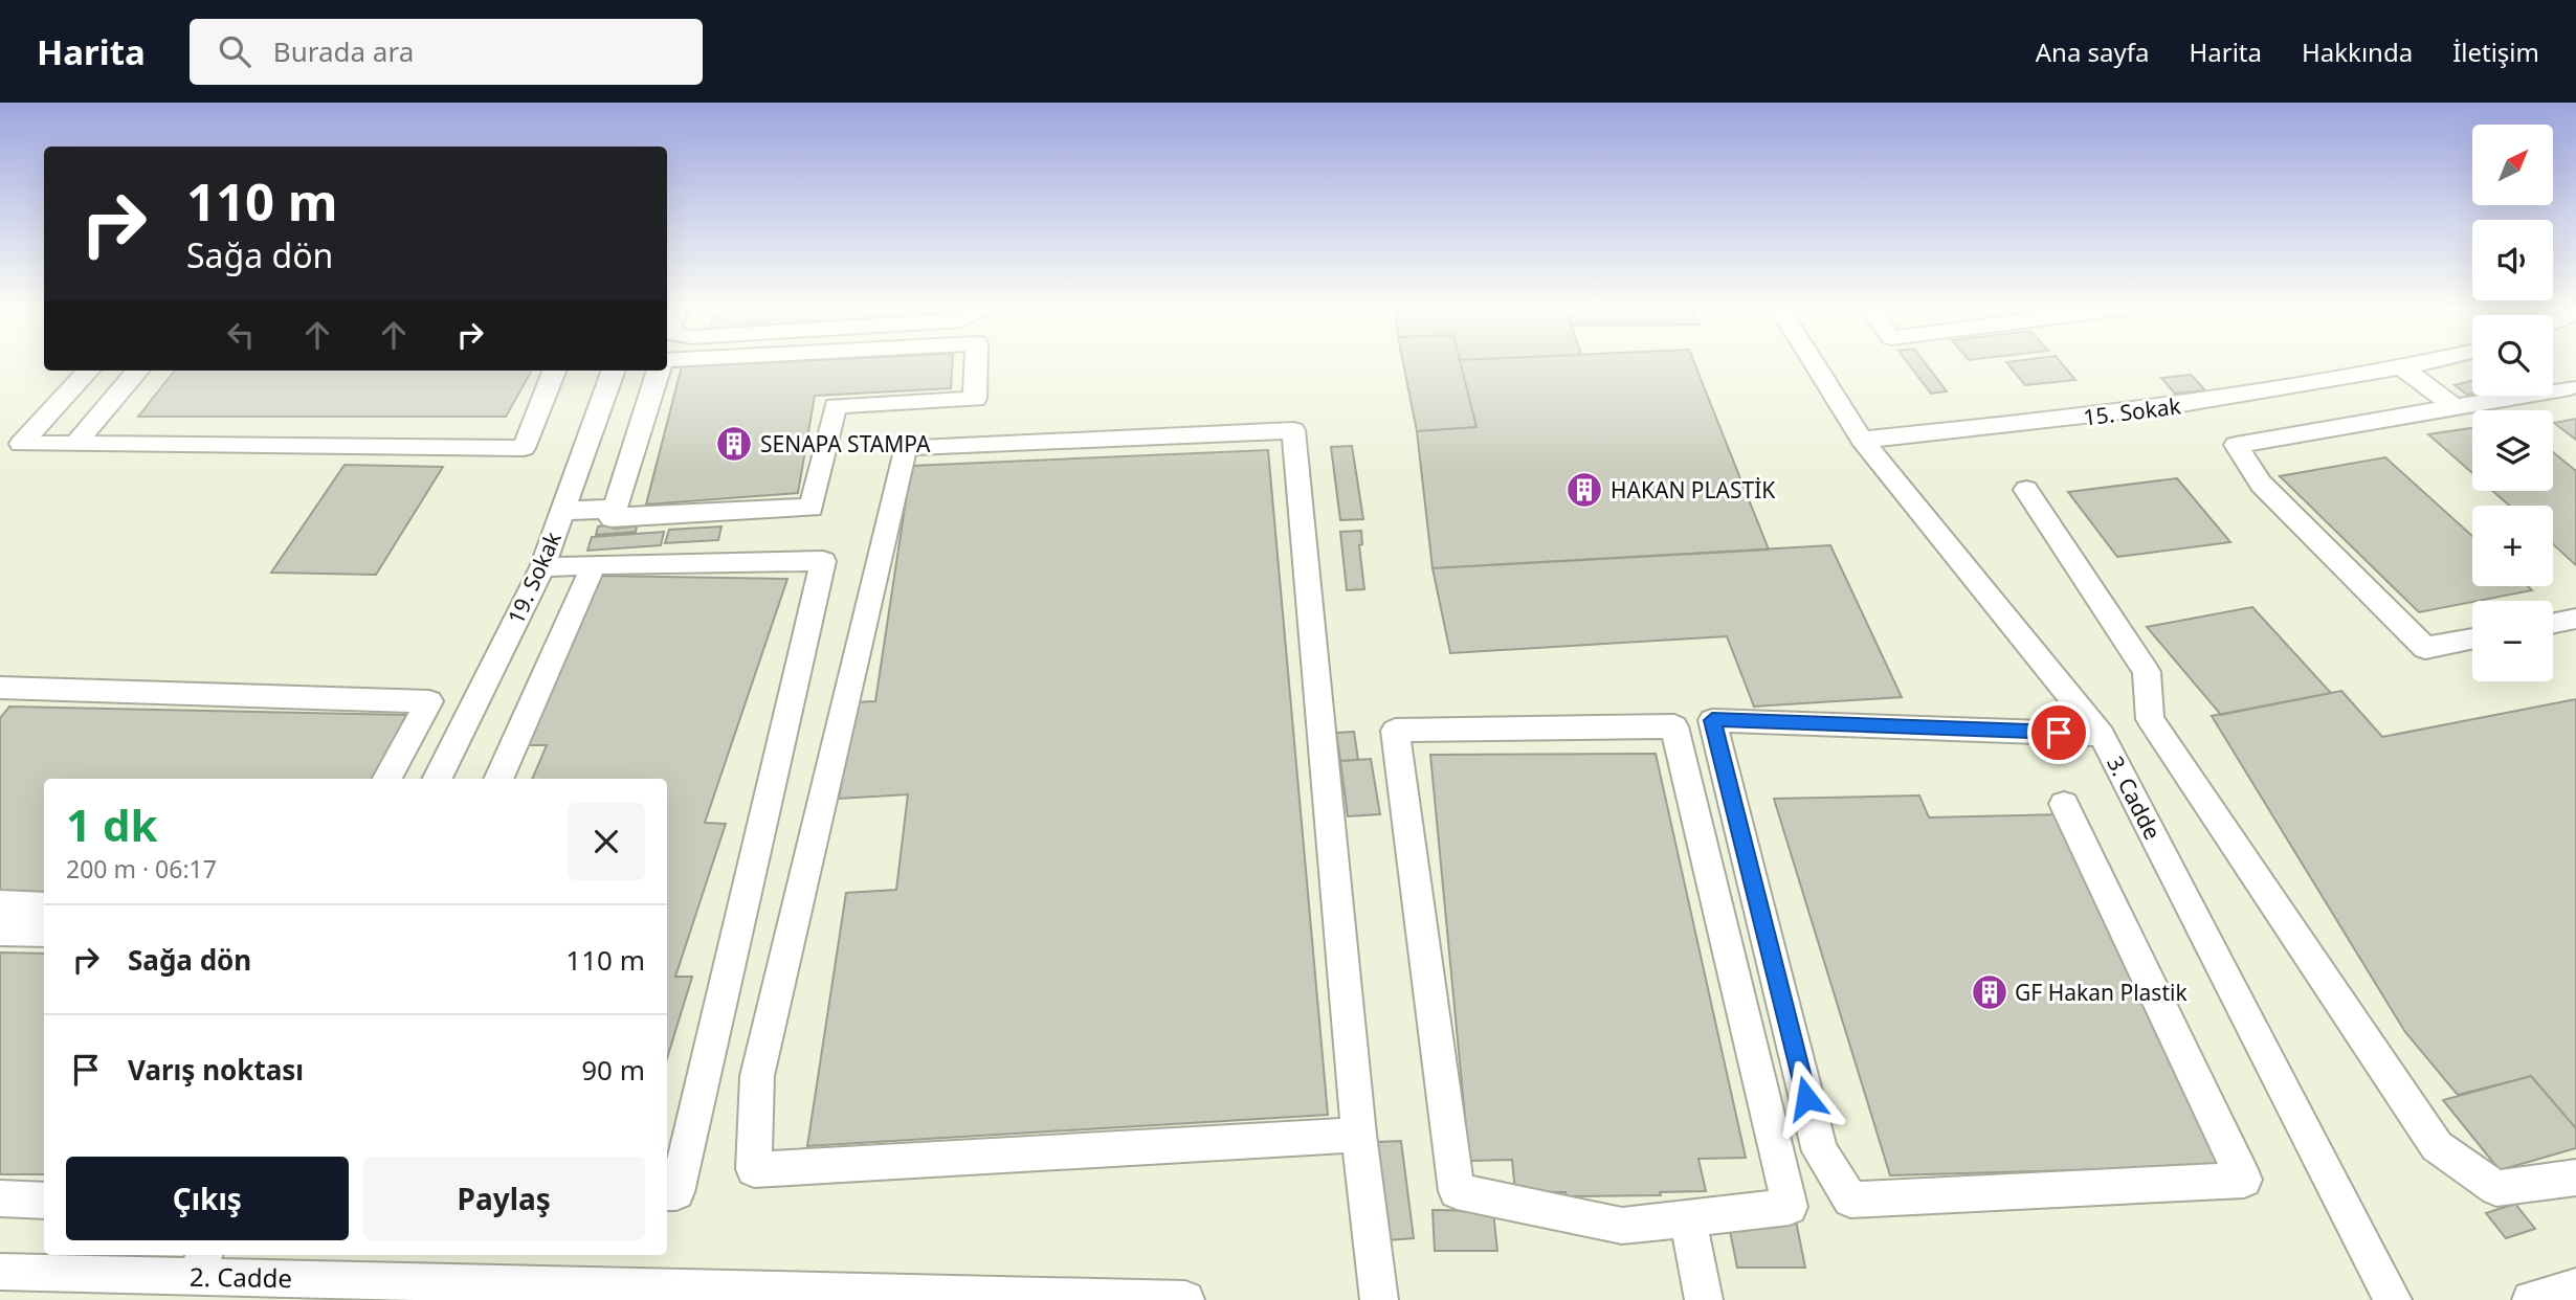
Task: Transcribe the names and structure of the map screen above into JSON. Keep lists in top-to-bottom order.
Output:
{
  "streets": {
    "street": [
      "15. Sokak",
      "19. Sokak",
      "3. Cadde",
      "2. Cadde"
    ]
  },
  "crossings": [
    ["15. Sokak", "3. Cadde"]
  ],
  "places": {
    "building": ["SENAPA STAMPA", "HAKAN PLASTİK", "GF Hakan Plastik"]
  },
  "north": "top right",
  "page": {
    "header": "Harita",
    "search": "Burada ara",
    "nav": [
      "Ana sayfa",
      "Harita",
      "Hakkında",
      "İletişim"
    ],
    "map_buttons": ["+", "−"],
    "turn": ["110 m", "Sağa dön"],
    "heading": ["1 dk", "200 m · 06:17"],
    "list": [
      {
        "name": "Sağa dön",
        "value": "110 m"
      },
      {
        "name": "Varış noktası",
        "value": "90 m"
      }
    ],
    "buttons": ["Çıkış", "Paylaş"]
  }
}
